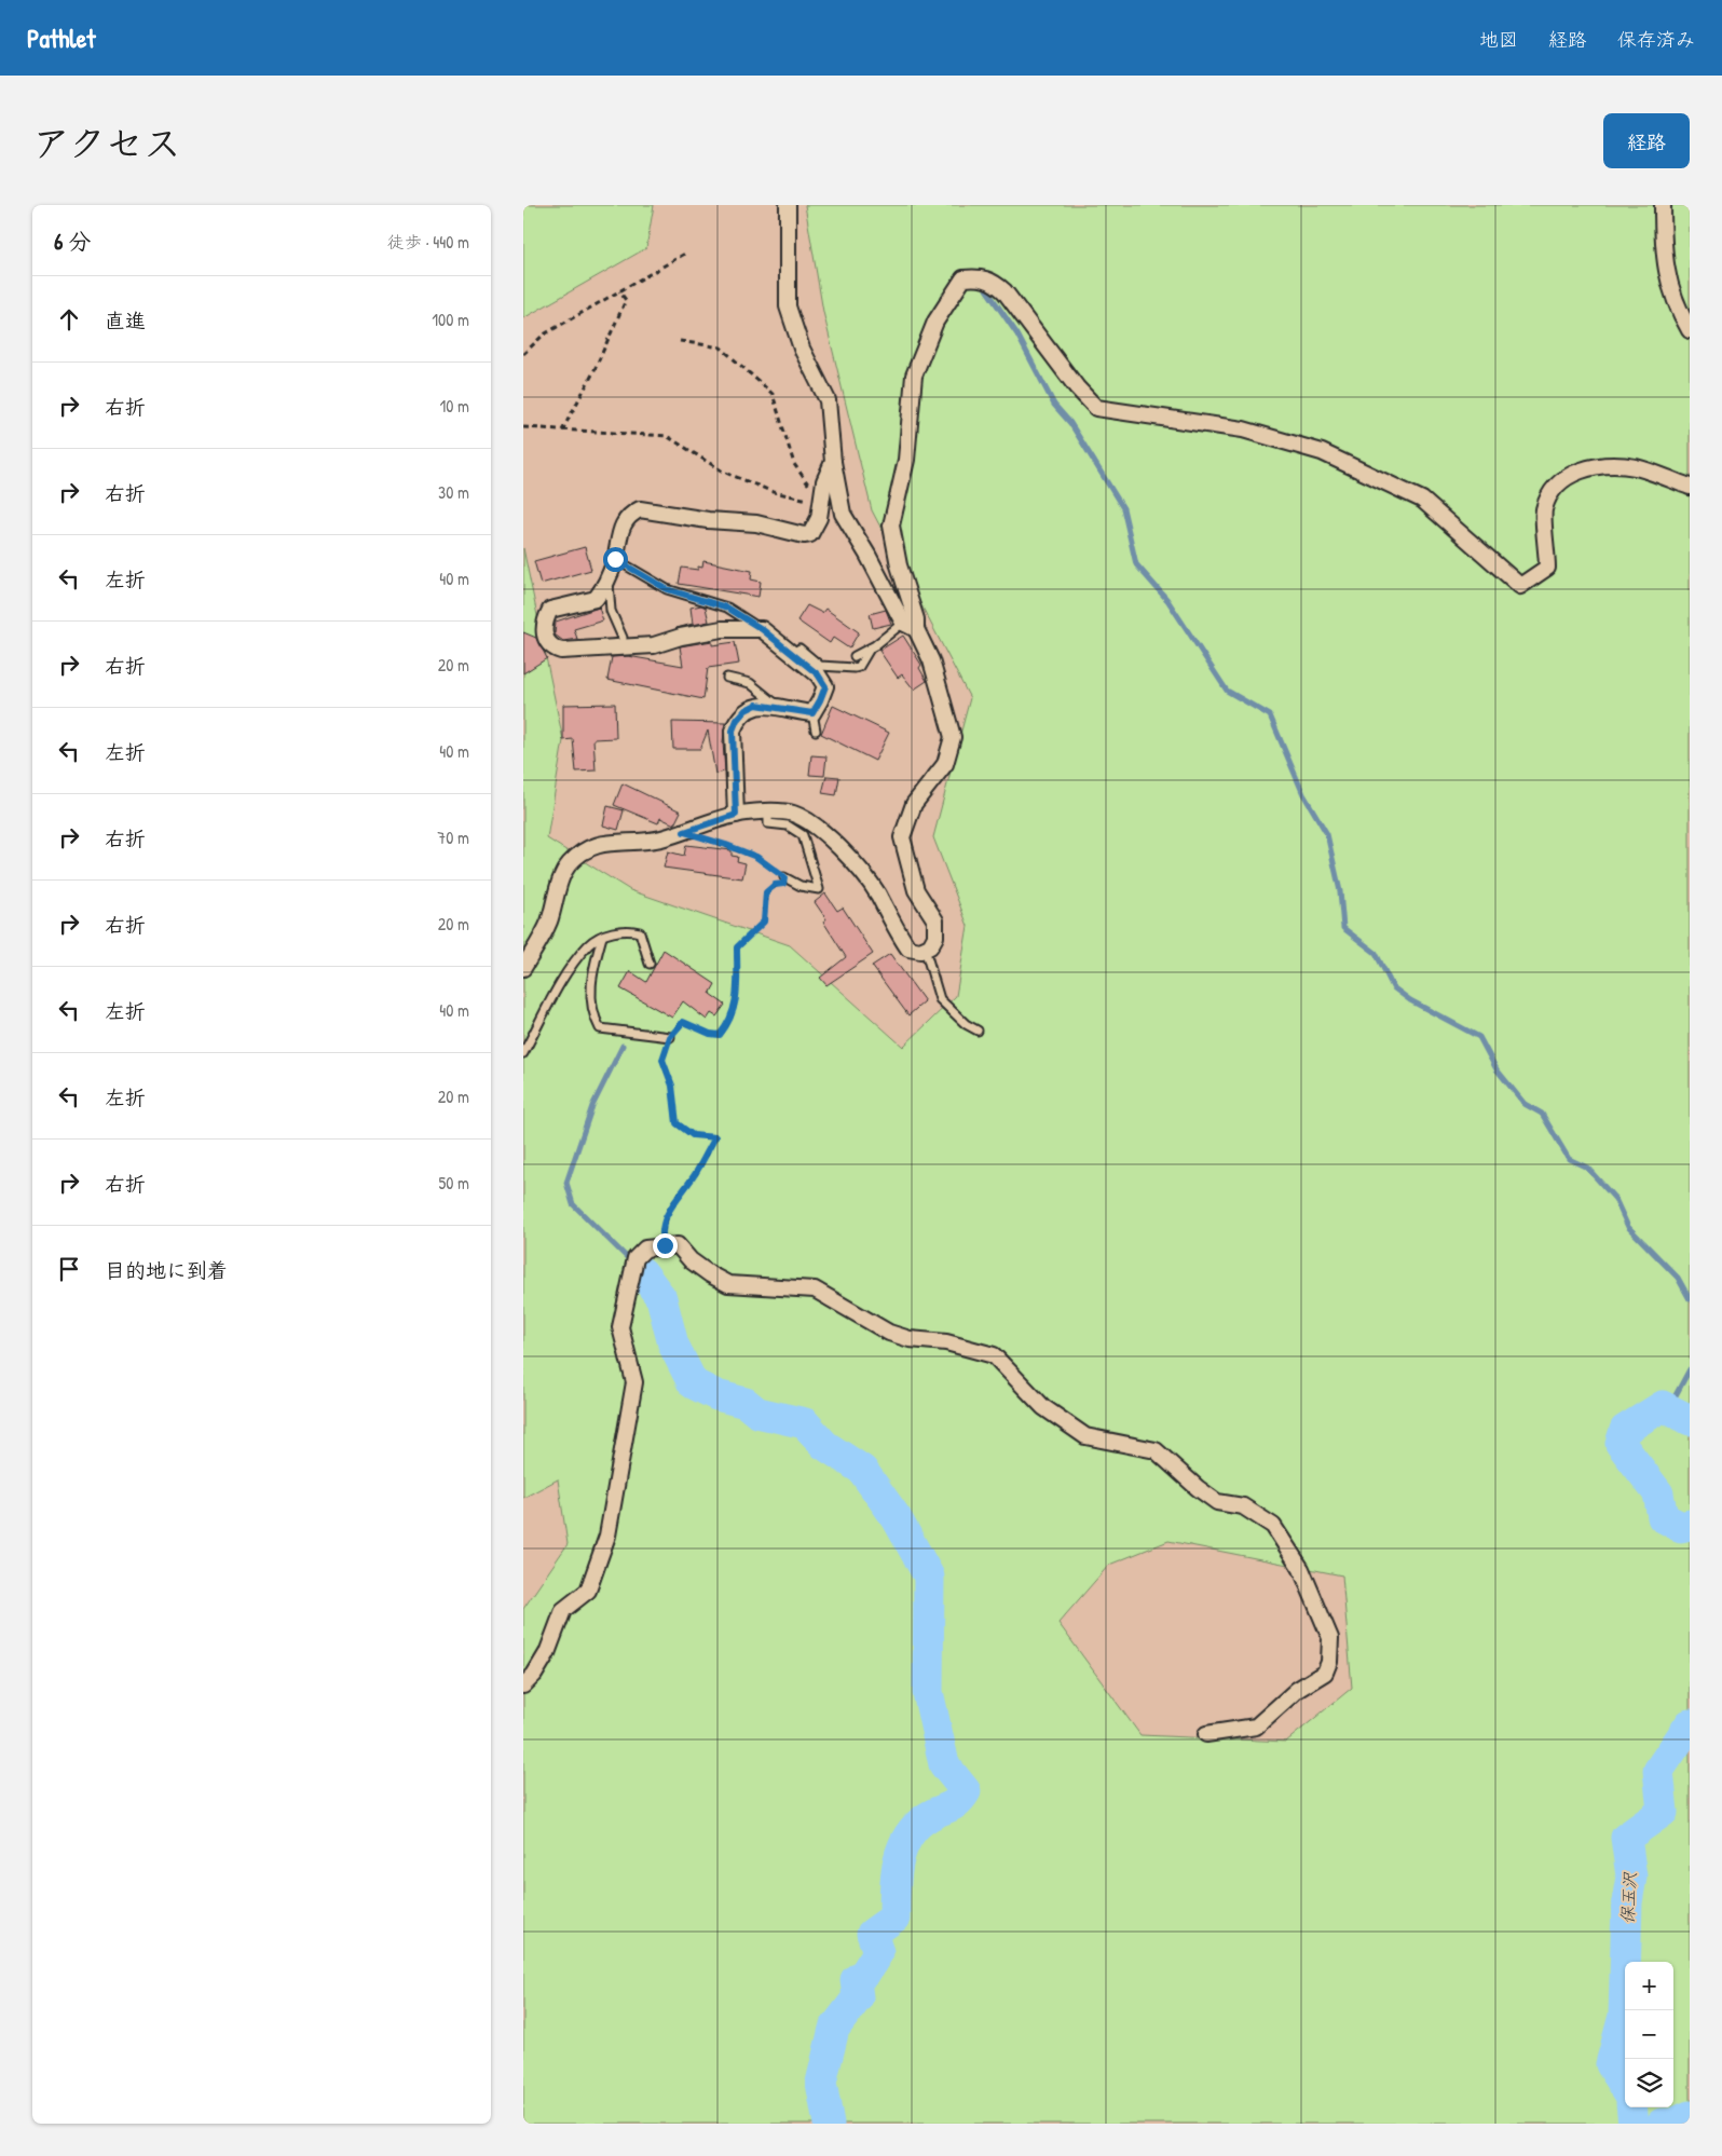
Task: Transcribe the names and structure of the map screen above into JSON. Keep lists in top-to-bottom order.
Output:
{
  "water": ["保玉沢"],
  "page": {
    "header": "Pathlet",
    "nav": ["地図", "経路", "保存済み"],
    "title": "アクセス",
    "buttons": "経路",
    "heading": ["6 分", "徒歩 · 440 m"],
    "list": [
      ["直進", "100 m"],
      ["右折", "10 m"],
      ["右折", "30 m"],
      ["左折", "40 m"],
      ["右折", "20 m"],
      ["左折", "40 m"],
      ["右折", "70 m"],
      ["右折", "20 m"],
      ["左折", "40 m"],
      ["左折", "20 m"],
      ["右折", "50 m"],
      "目的地に到着"
    ],
    "map_buttons": ["+", "−"]
  }
}
